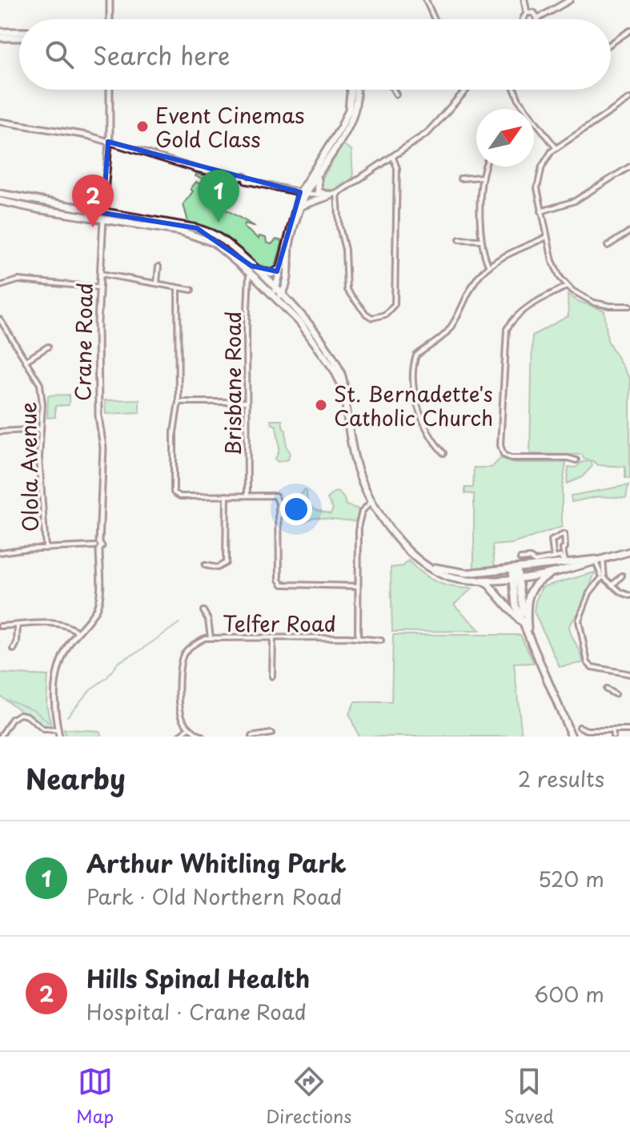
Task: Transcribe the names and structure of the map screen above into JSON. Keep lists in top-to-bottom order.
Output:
{
  "streets": {
    "street": [
      "Crane Road",
      "Brisbane Road",
      "Olola Avenue",
      "Telfer Road"
    ]
  },
  "places": ["Event Cinemas Gold Class", "St. Bernadette's Catholic Church"],
  "north": "top right",
  "page": {
    "search": "Search here",
    "pins": ["1", "2"],
    "heading": ["Nearby", "2 results"],
    "list": [
      {
        "mark": "1",
        "name": "Arthur Whitling Park",
        "note": "Park · Old Northern Road",
        "value": "520 m"
      },
      {
        "mark": "2",
        "name": "Hills Spinal Health",
        "note": "Hospital · Crane Road",
        "value": "600 m"
      }
    ],
    "nav": ["Map", "Directions", "Saved"]
  }
}
